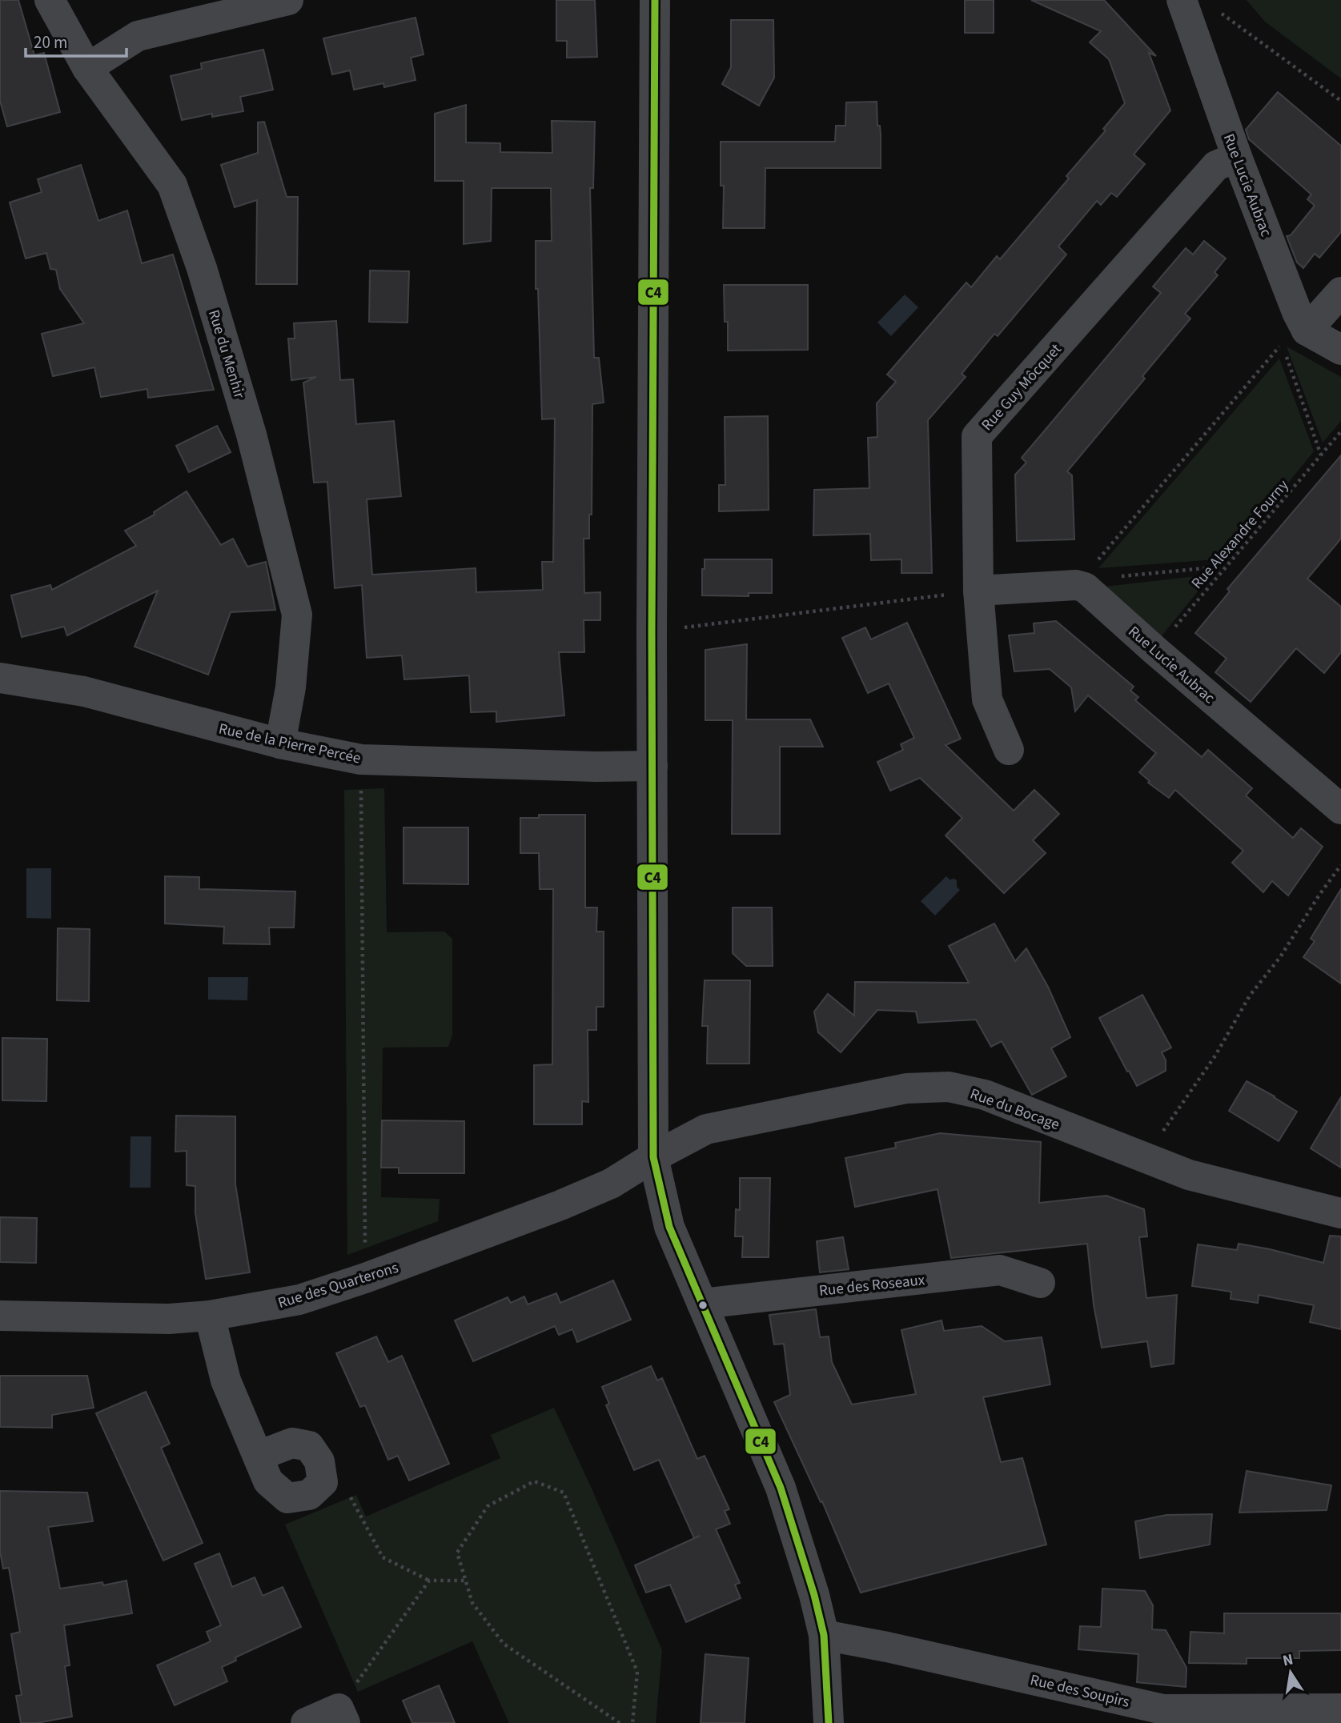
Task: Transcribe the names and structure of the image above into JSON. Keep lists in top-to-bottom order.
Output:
{
  "streets": {
    "street": [
      "Rue Lucie Aubrac",
      "Rue du Menhir",
      "Rue Guy Môcquet",
      "Rue de la Pierre Percée",
      "Rue du Bocage",
      "Rue des Quarterons",
      "Rue des Roseaux",
      "Rue des Soupirs"
    ],
    "path": ["Rue Alexandre Fourny"]
  },
  "crossings": [
    ["Rue Lucie Aubrac", "Rue Guy Môcquet"],
    ["Rue Lucie Aubrac", "Rue Alexandre Fourny"],
    ["Rue du Menhir", "Rue de la Pierre Percée"],
    ["Rue du Bocage", "Rue des Quarterons"]
  ],
  "lines": ["transit line C4"],
  "scale_bar": "20 m",
  "north": "top"
}
